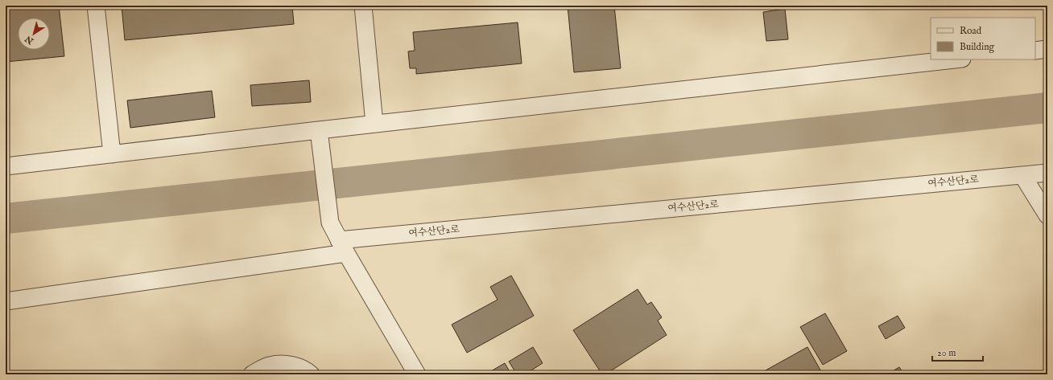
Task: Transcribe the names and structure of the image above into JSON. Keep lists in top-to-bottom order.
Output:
{
  "streets": {
    "street": ["여수산단2로"]
  },
  "legend": ["Road", "Building"],
  "scale_bar": "20 m",
  "north": "bottom left"
}
